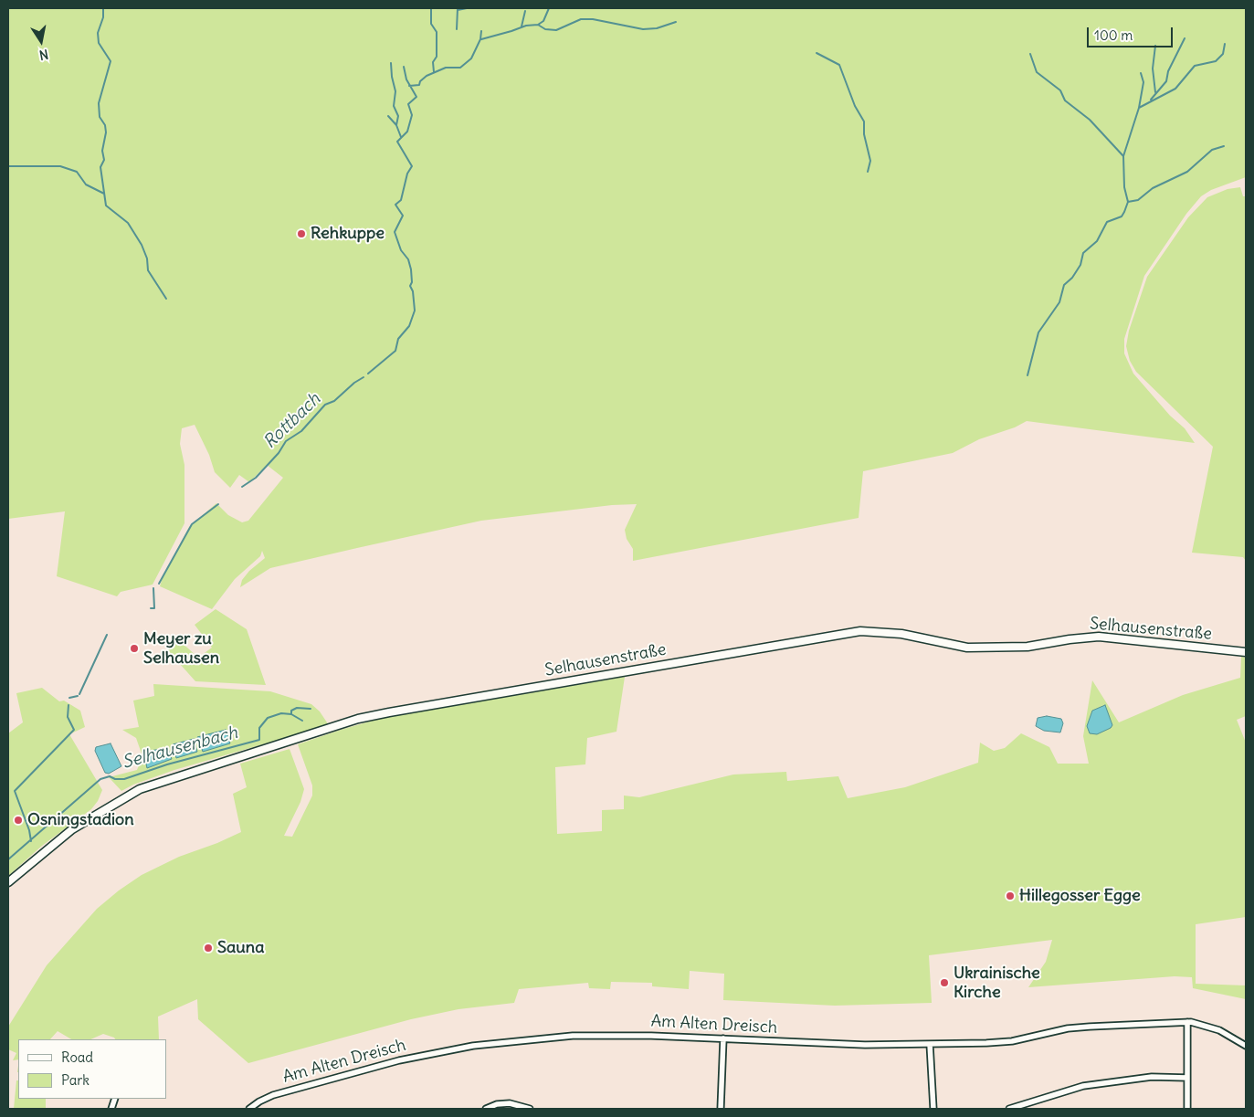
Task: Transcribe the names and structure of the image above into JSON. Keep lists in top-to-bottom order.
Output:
{
  "streets": {
    "street": ["Selhausenstraße", "Am Alten Dreisch"]
  },
  "water": ["Rottbach", "Selhausenbach"],
  "places": [
    "Rehkuppe",
    "Meyer zu Selhausen",
    "Osningstadion",
    "Hillegosser Egge",
    "Sauna",
    "Ukrainische Kirche"
  ],
  "legend": ["Road", "Park"],
  "scale_bar": "100 m",
  "north": "bottom"
}
